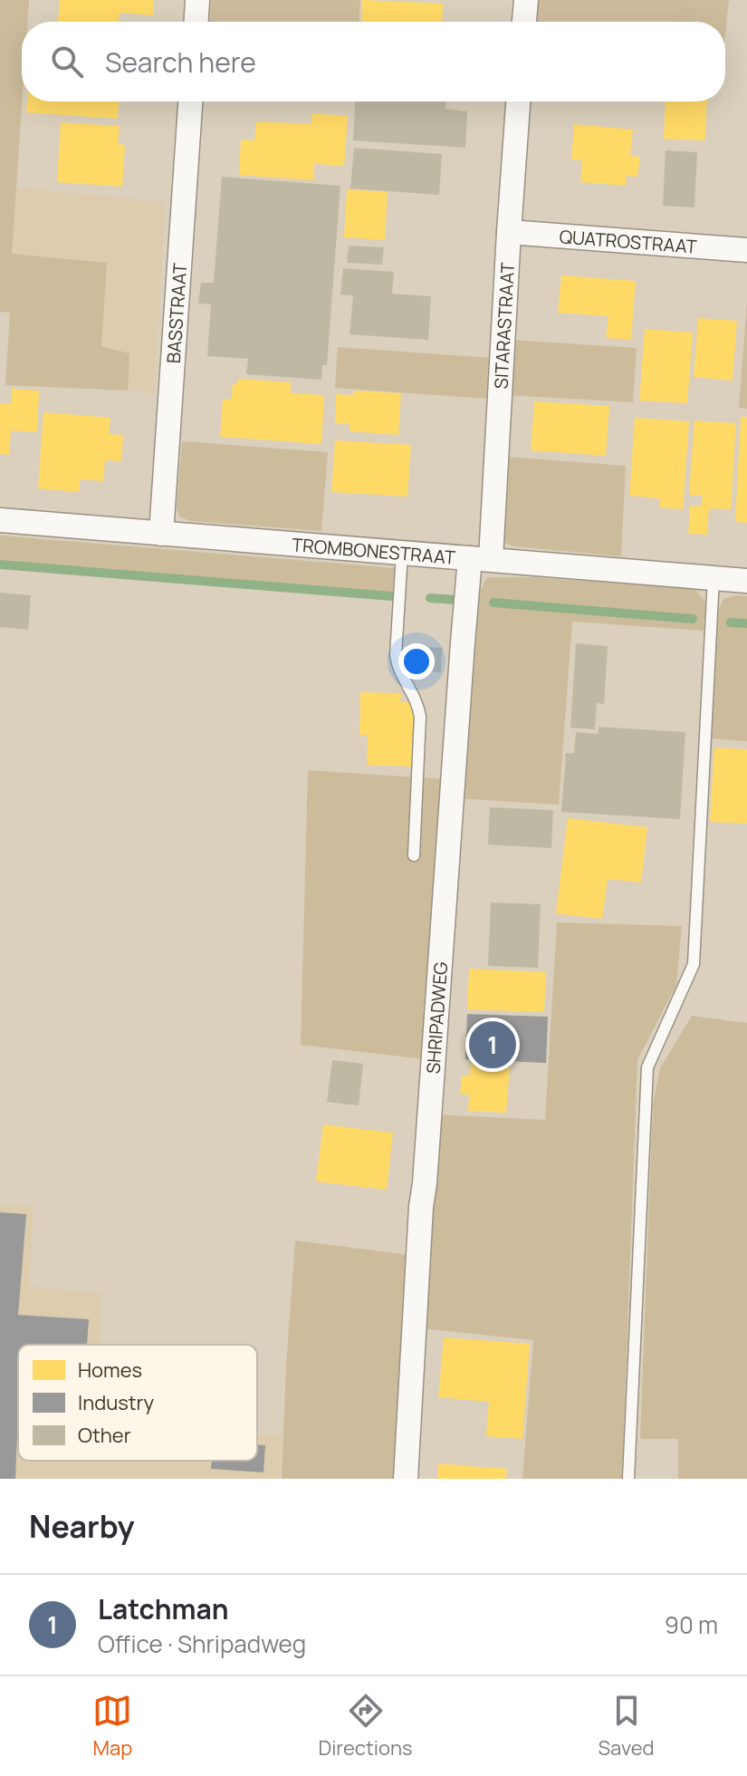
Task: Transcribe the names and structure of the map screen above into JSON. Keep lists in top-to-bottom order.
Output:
{
  "streets": {
    "street": [
      "QUATROSTRAAT",
      "BASSTRAAT",
      "SITARASTRAAT",
      "TROMBONESTRAAT",
      "SHRIPADWEG"
    ]
  },
  "crossings": [
    ["QUATROSTRAAT", "SITARASTRAAT"],
    ["BASSTRAAT", "TROMBONESTRAAT"],
    ["SITARASTRAAT", "TROMBONESTRAAT"],
    ["SITARASTRAAT", "SHRIPADWEG"],
    ["TROMBONESTRAAT", "SHRIPADWEG"]
  ],
  "legend": ["Homes", "Industry", "Other"],
  "page": {
    "search": "Search here",
    "pins": "1",
    "heading": "Nearby",
    "list": [
      {
        "mark": "1",
        "name": "Latchman",
        "note": "Office · Shripadweg",
        "value": "90 m"
      }
    ],
    "nav": ["Map", "Directions", "Saved"]
  }
}
